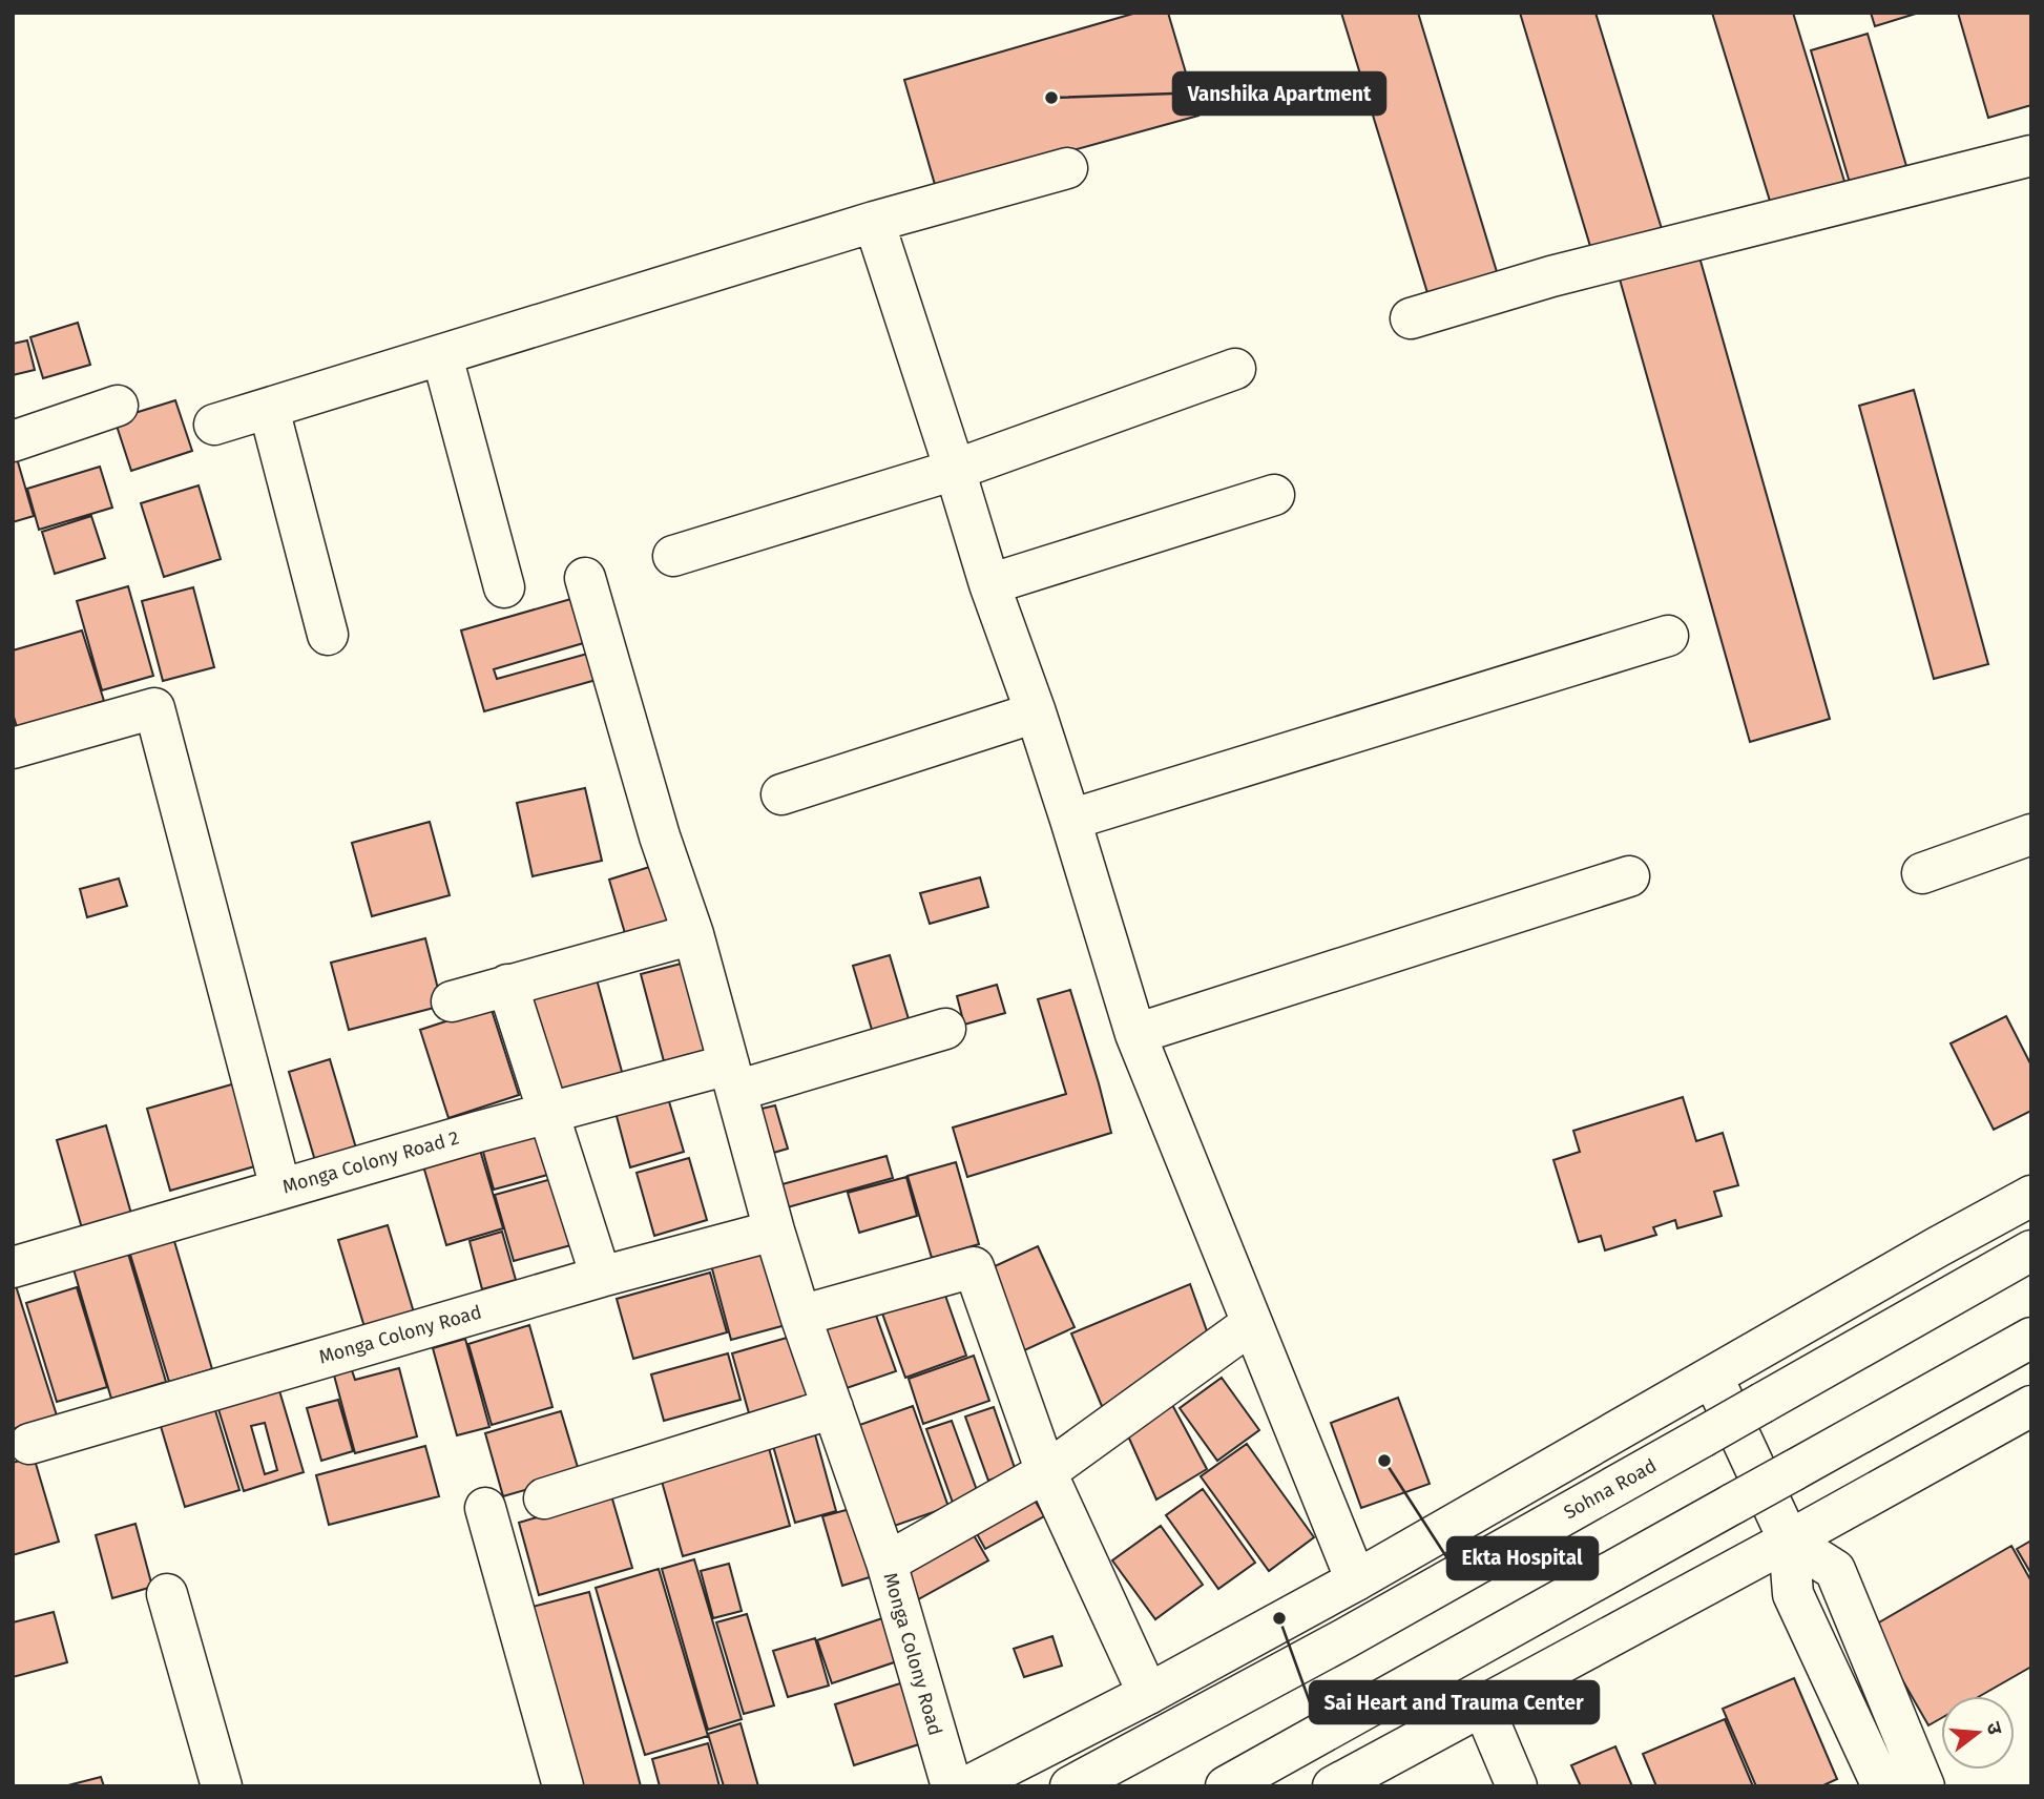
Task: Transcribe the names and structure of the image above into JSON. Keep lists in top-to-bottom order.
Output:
{
  "streets": {
    "main road": ["Monga Colony Road 2", "Monga Colony Road", "Sohna Road"]
  },
  "crossings": [
    ["Monga Colony Road 2", "Monga Colony Road"]
  ],
  "places": ["Vanshika Apartment", "Ekta Hospital", "Sai Heart and Trauma Center"],
  "north": "right"
}
